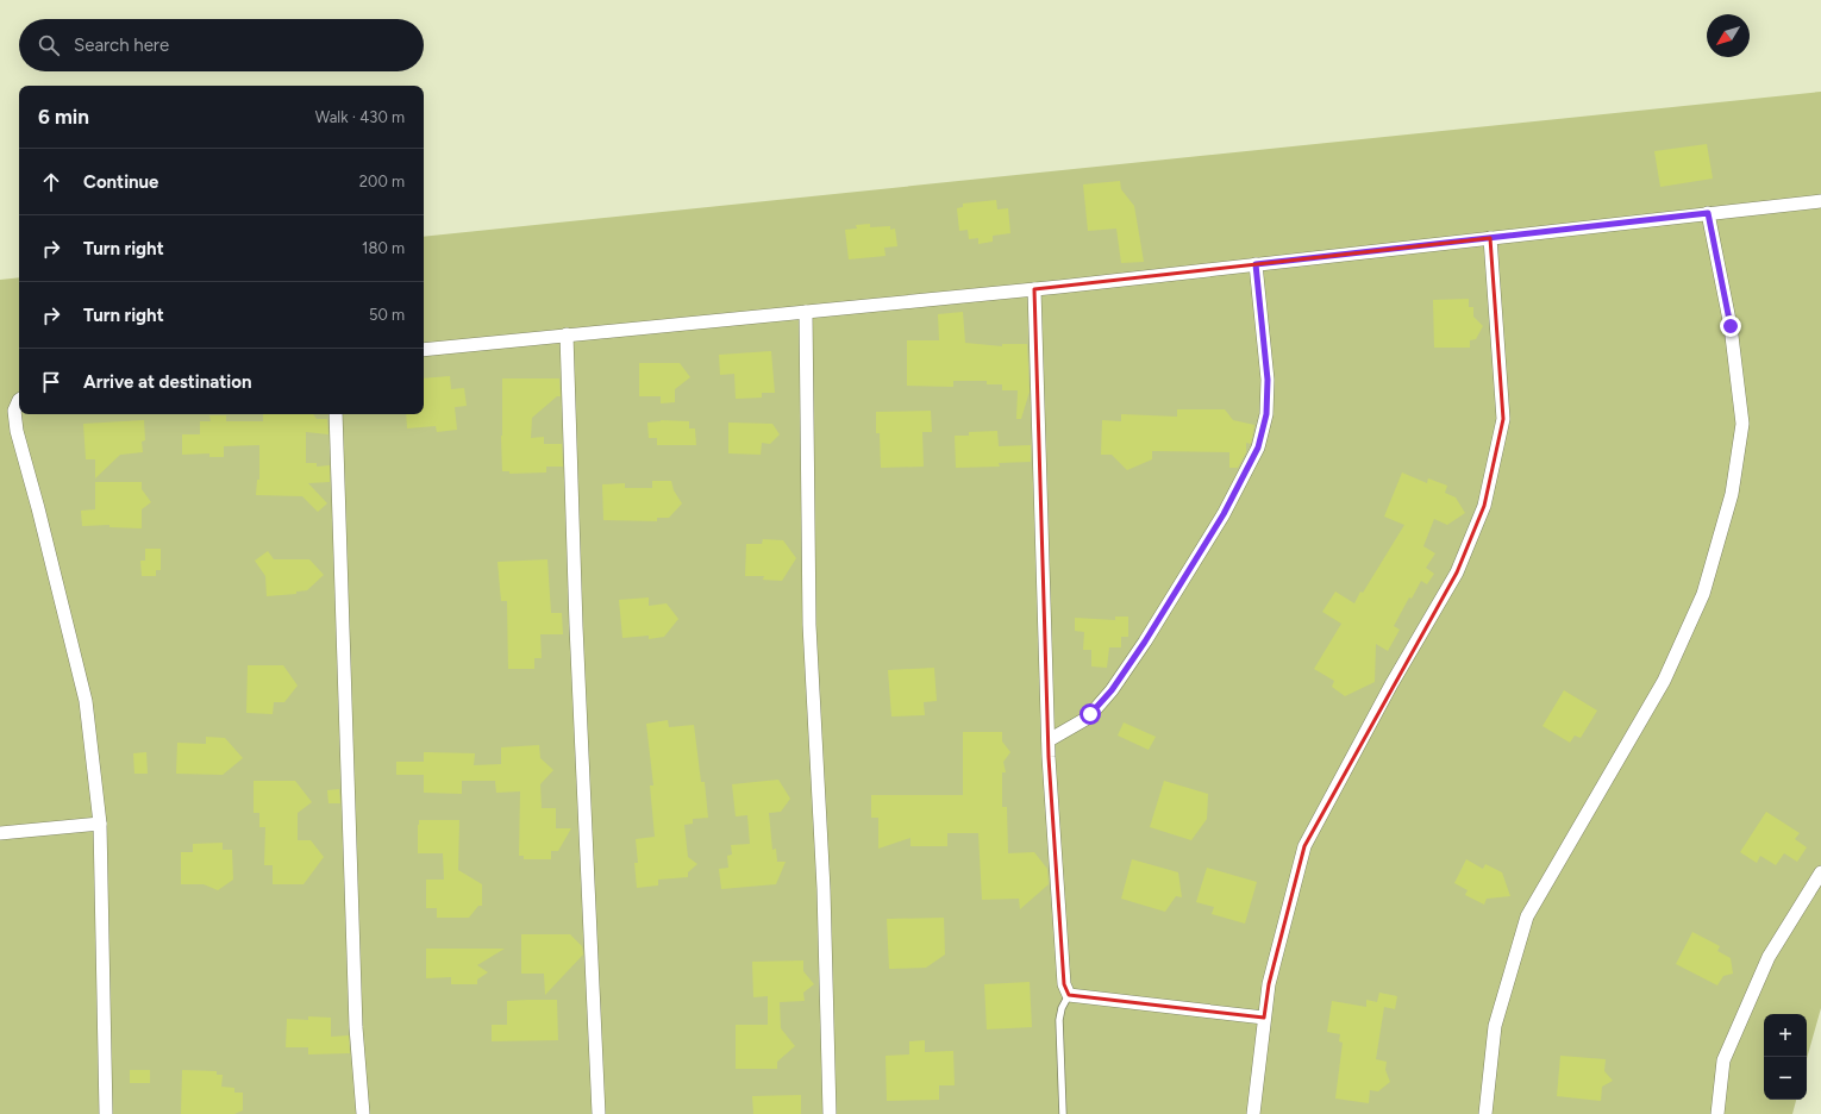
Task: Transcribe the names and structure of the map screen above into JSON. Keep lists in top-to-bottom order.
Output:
{
  "north": "bottom left",
  "page": {
    "search": "Search here",
    "heading": ["6 min", "Walk · 430 m"],
    "list": [
      ["Continue", "200 m"],
      ["Turn right", "180 m"],
      ["Turn right", "50 m"],
      "Arrive at destination"
    ],
    "map_buttons": ["+", "−"]
  }
}
